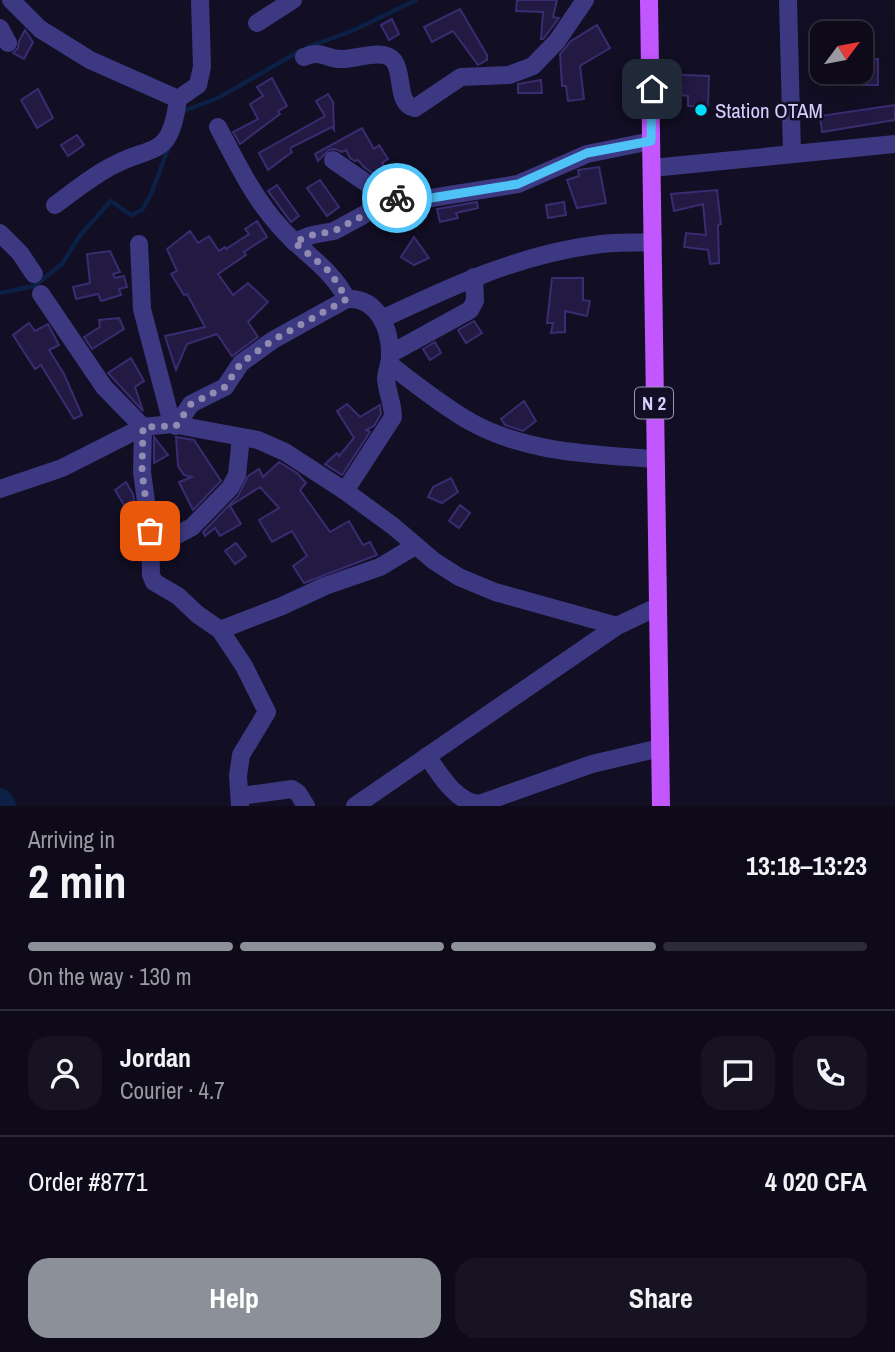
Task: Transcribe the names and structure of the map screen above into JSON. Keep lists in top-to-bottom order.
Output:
{
  "streets": {
    "main road": ["N 2"]
  },
  "places": ["Station OTAM"],
  "north": "top right",
  "page": {
    "heading": ["2 min", "Arriving in", "13:18–13:23"],
    "panel": [
      "Jordan",
      "Courier · 4.7",
      "Order #8771",
      "4 020 CFA"
    ],
    "bar": "On the way · 130 m",
    "buttons": ["Help", "Share"]
  }
}
